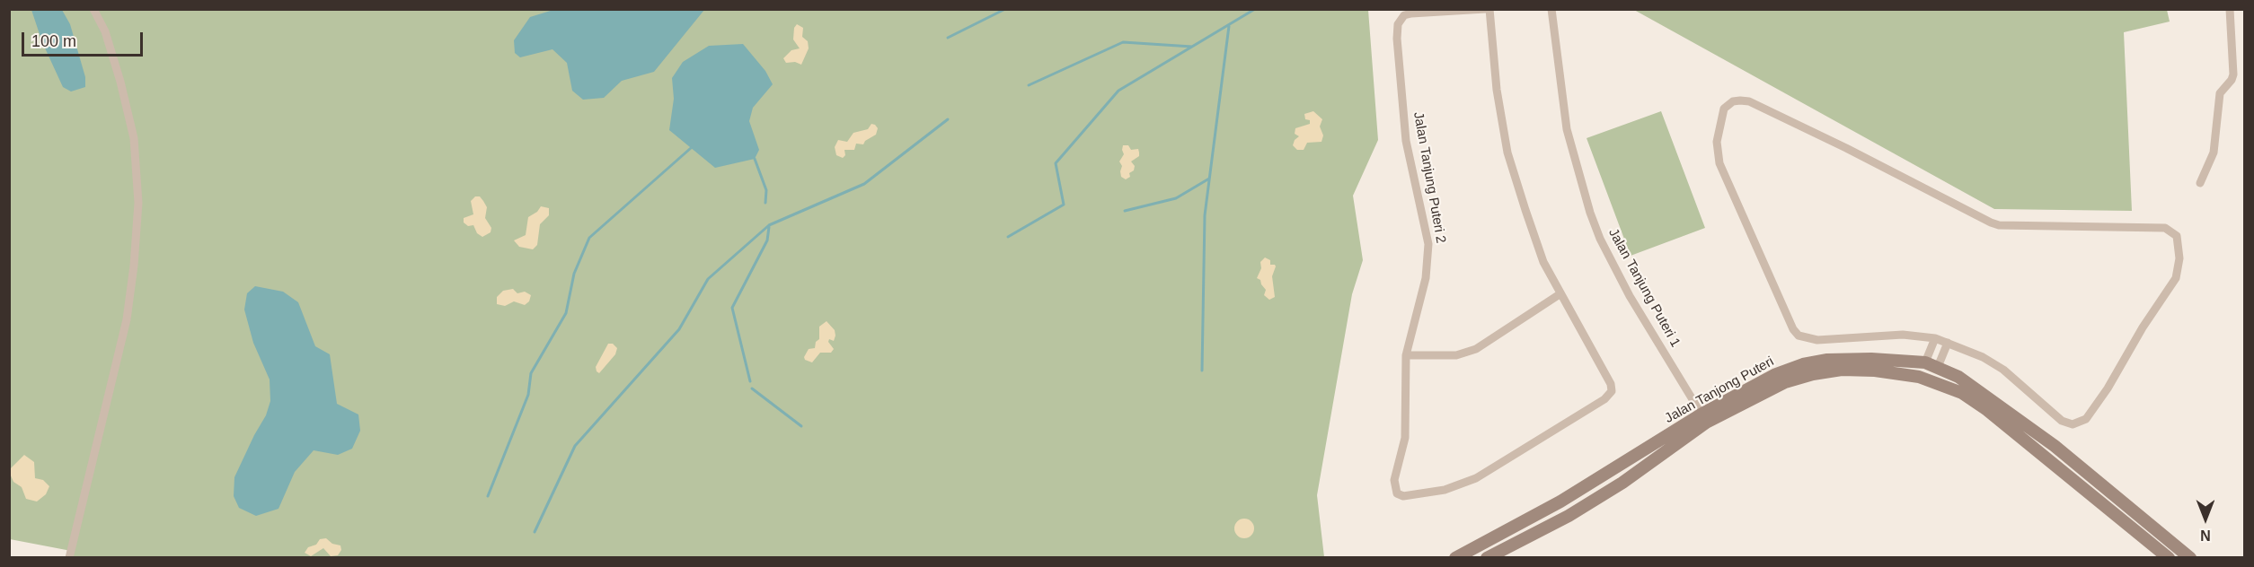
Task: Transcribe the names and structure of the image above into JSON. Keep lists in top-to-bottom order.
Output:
{
  "streets": {
    "street": ["Jalan Tanjung Puteri 2", "Jalan Tanjung Puteri 1", "Jalan Tanjong Puteri"]
  },
  "crossings": [
    ["Jalan Tanjung Puteri 1", "Jalan Tanjong Puteri"]
  ],
  "scale_bar": "100 m",
  "north": "bottom"
}
